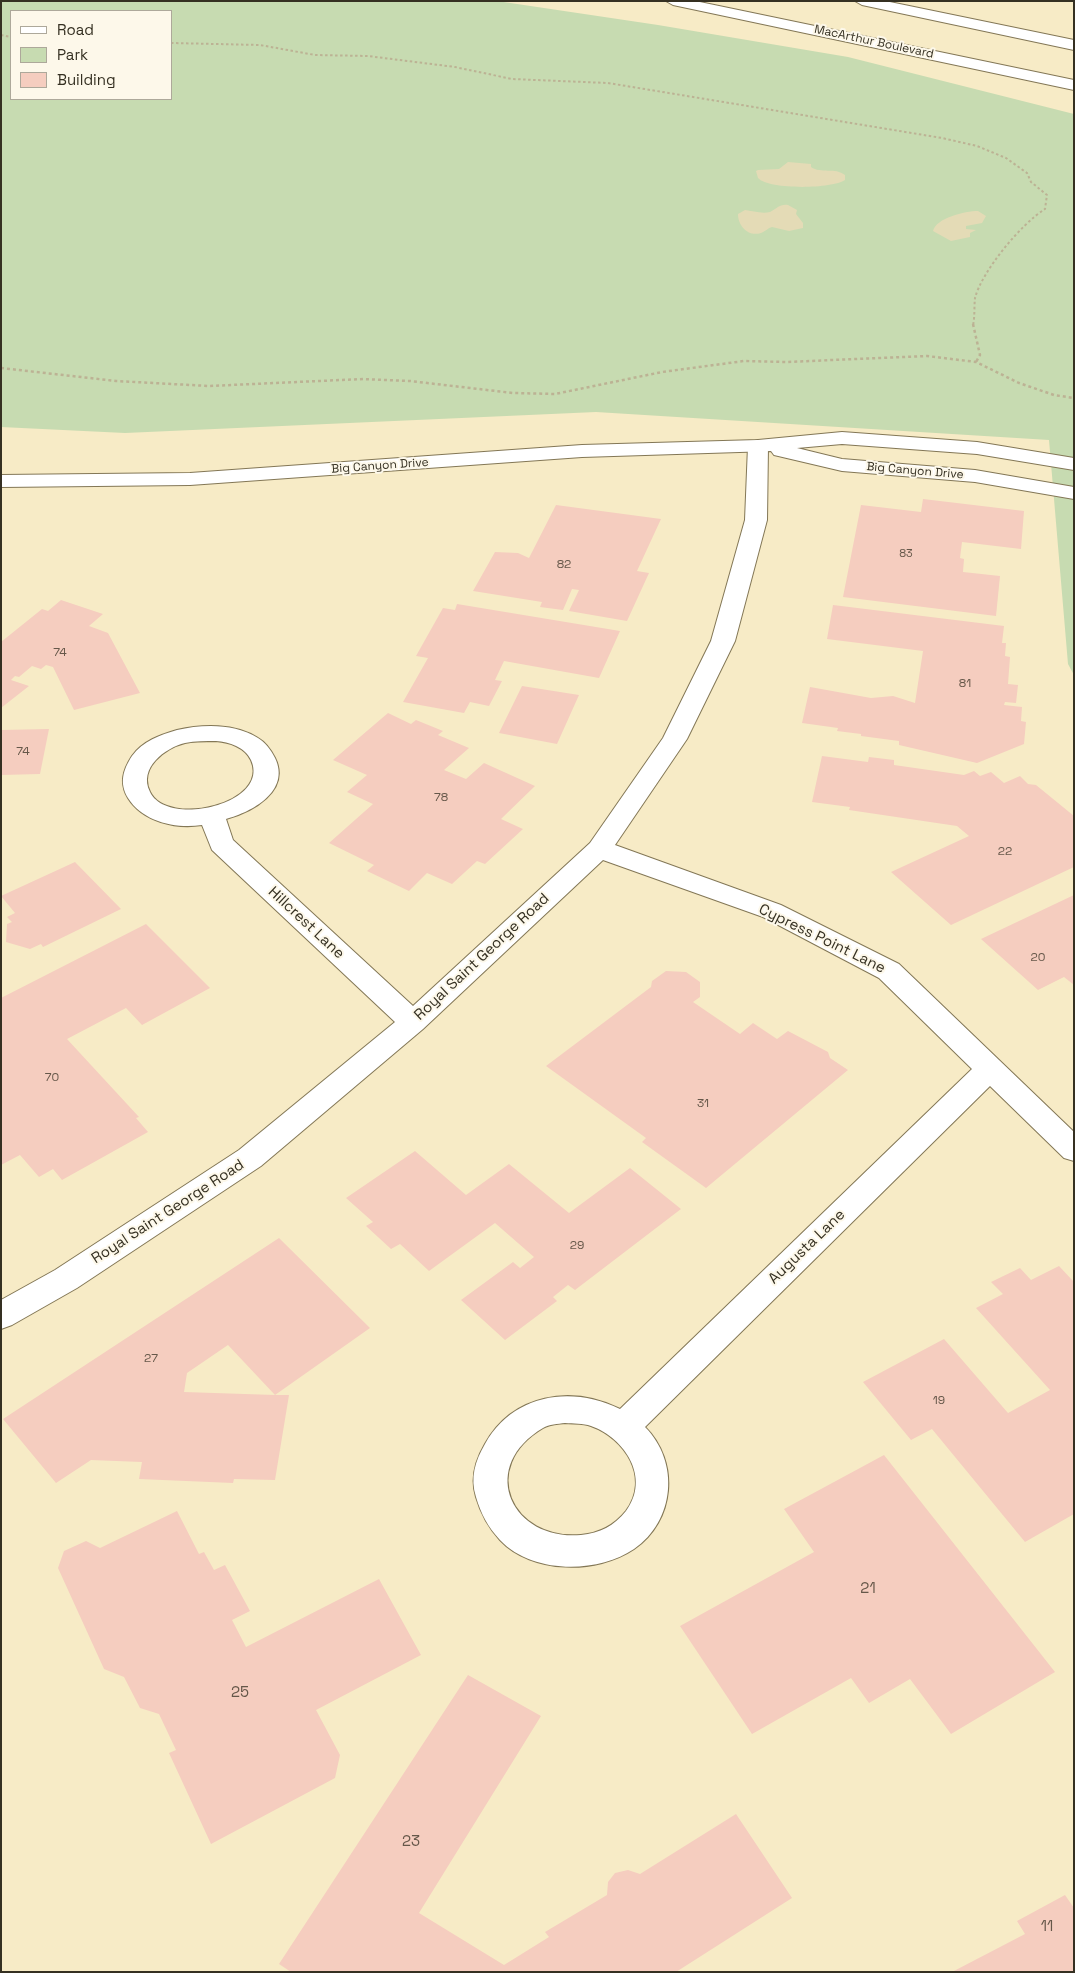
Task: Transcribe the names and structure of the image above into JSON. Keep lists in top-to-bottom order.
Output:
{
  "streets": {
    "street": [
      "MacArthur Boulevard",
      "Big Canyon Drive",
      "Hillcrest Lane",
      "Cypress Point Lane",
      "Royal Saint George Road",
      "Augusta Lane"
    ]
  },
  "crossings": [
    ["Big Canyon Drive", "Royal Saint George Road"],
    ["Hillcrest Lane", "Royal Saint George Road"],
    ["Cypress Point Lane", "Royal Saint George Road"],
    ["Cypress Point Lane", "Augusta Lane"]
  ],
  "house_numbers": [
    "83",
    "82",
    "74",
    "81",
    "74",
    "78",
    "22",
    "20",
    "70",
    "31",
    "29",
    "27",
    "19",
    "21",
    "25",
    "23",
    "11"
  ],
  "legend": ["Road", "Park", "Building"]
}
